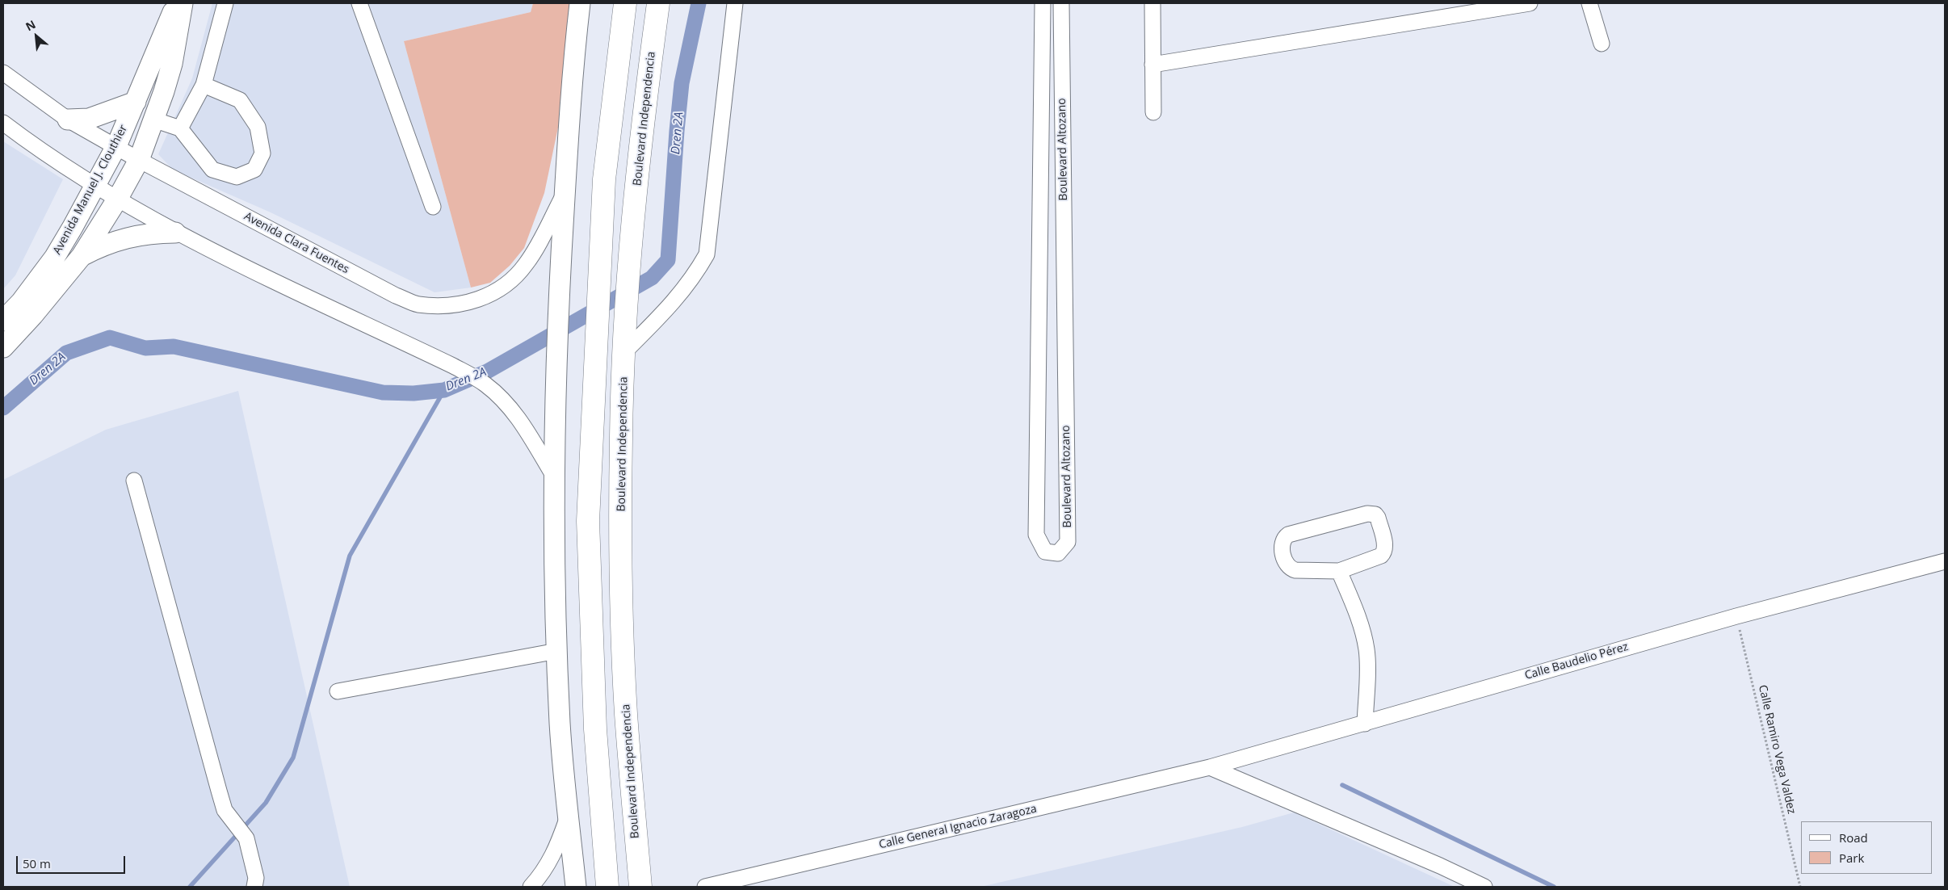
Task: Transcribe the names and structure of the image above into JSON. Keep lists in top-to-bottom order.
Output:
{
  "streets": {
    "highway": ["Boulevard Independencia"],
    "main road": ["Avenida Manuel J. Clouthier"],
    "street": [
      "Boulevard Altozano",
      "Avenida Clara Fuentes",
      "Calle Baudelio Pérez",
      "Calle General Ignacio Zaragoza"
    ],
    "path": ["Calle Ramiro Vega Valdez"]
  },
  "crossings": [
    ["Avenida Manuel J. Clouthier", "Avenida Clara Fuentes"],
    ["Calle Baudelio Pérez", "Calle Ramiro Vega Valdez"],
    ["Calle Baudelio Pérez", "Calle General Ignacio Zaragoza"]
  ],
  "water": ["Dren 2A"],
  "legend": ["Road", "Park"],
  "scale_bar": "50 m",
  "north": "top left"
}
